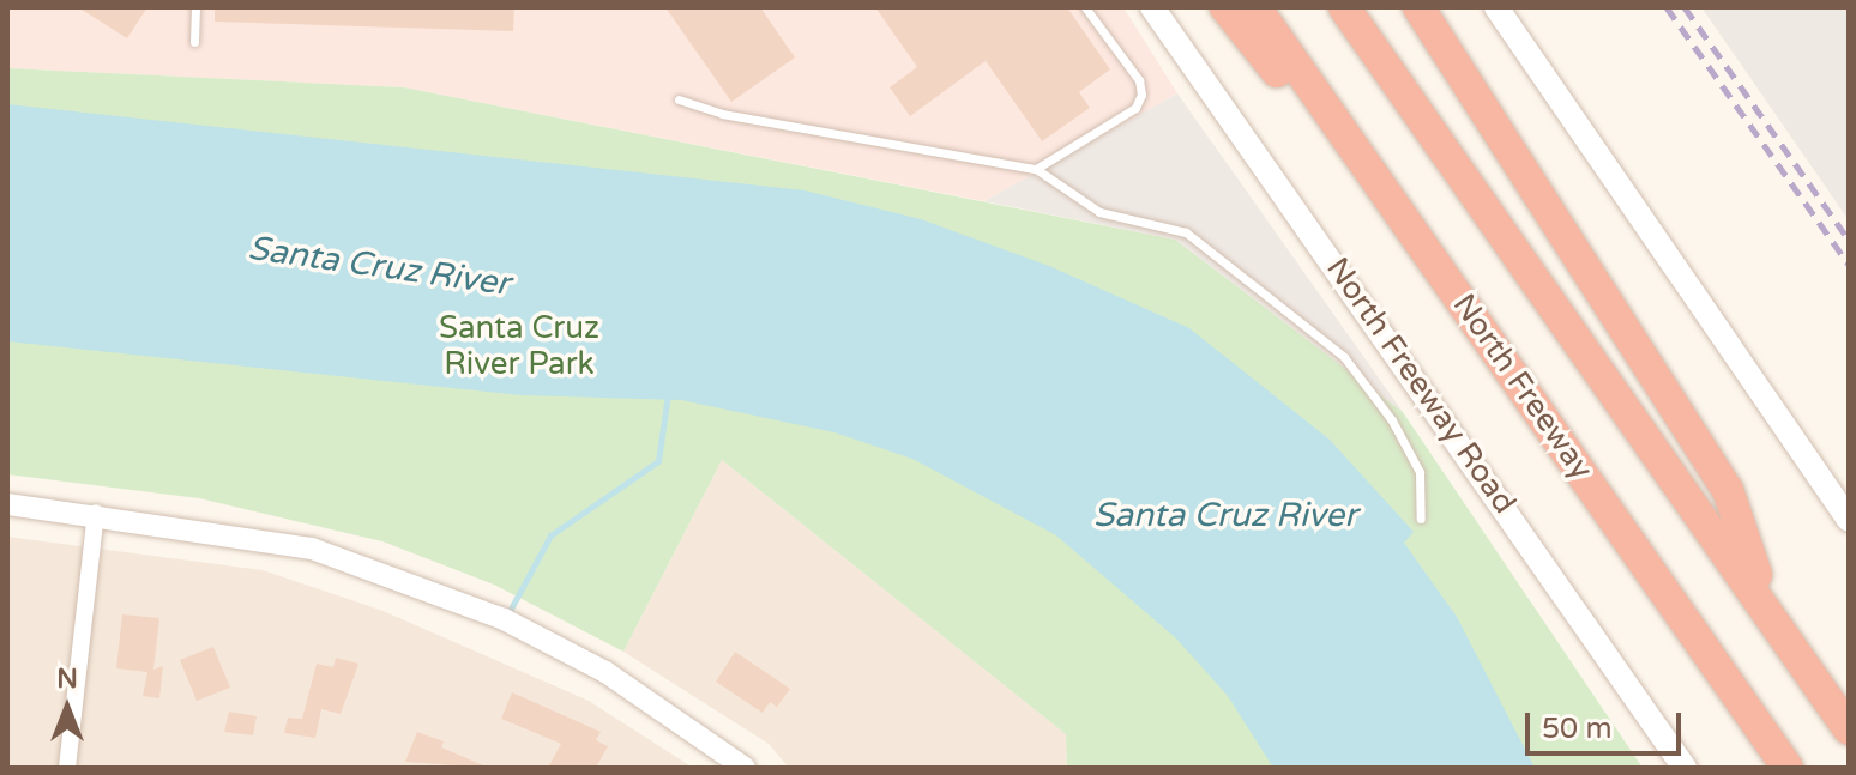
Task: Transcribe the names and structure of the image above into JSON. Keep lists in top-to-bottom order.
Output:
{
  "streets": {
    "highway": ["North Freeway"],
    "main road": ["North Freeway Road"]
  },
  "water": ["Santa Cruz River"],
  "parks": ["Santa Cruz River Park"],
  "scale_bar": "50 m",
  "north": "top"
}
